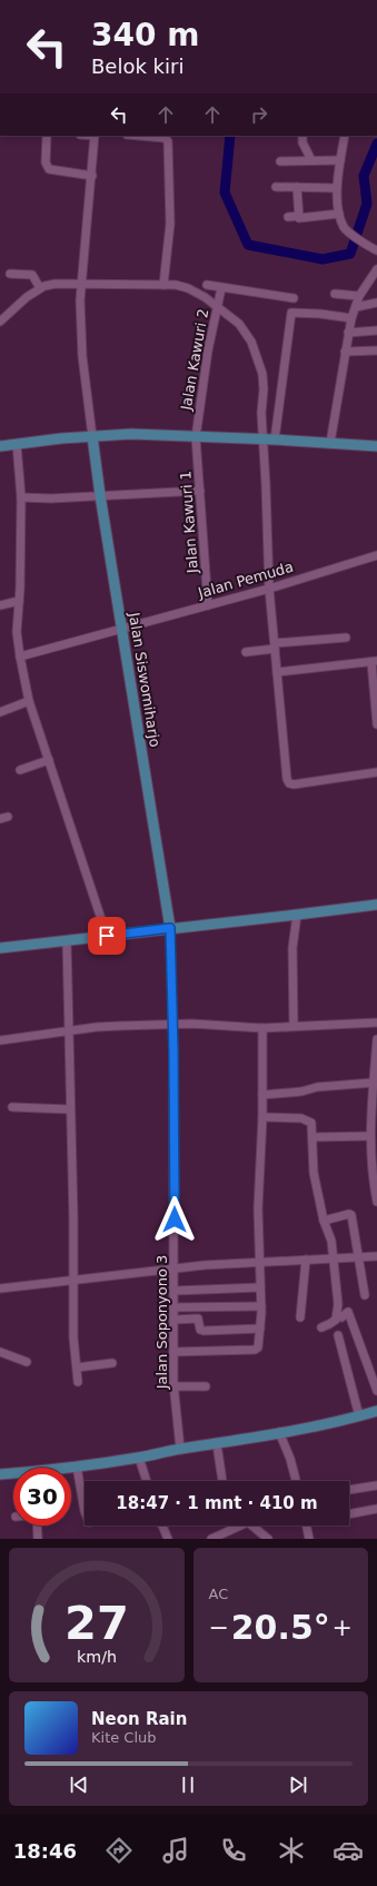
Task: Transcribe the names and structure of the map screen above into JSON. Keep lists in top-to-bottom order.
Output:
{
  "streets": {
    "main road": ["Jalan Siswomiharjo"],
    "street": [
      "Jalan Kawuri 2",
      "Jalan Kawuri 1",
      "Jalan Pemuda",
      "Jalan Soponyono 3"
    ]
  },
  "crossings": [
    ["Jalan Kawuri 2", "Jalan Kawuri 1"],
    ["Jalan Kawuri 1", "Jalan Pemuda"],
    ["Jalan Pemuda", "Jalan Siswomiharjo"],
    ["Jalan Siswomiharjo", "Jalan Soponyono 3"]
  ],
  "page": {
    "turn": ["340 m", "Belok kiri"],
    "limit": "30",
    "trip": "18:47 · 1 mnt · 410 m",
    "tile": "AC",
    "heat": ["−", "20.5°", "+"],
    "song": ["Neon Rain", "Kite Club"],
    "tabs": "18:46",
    "gauge": ["27", "km/h"]
  }
}
